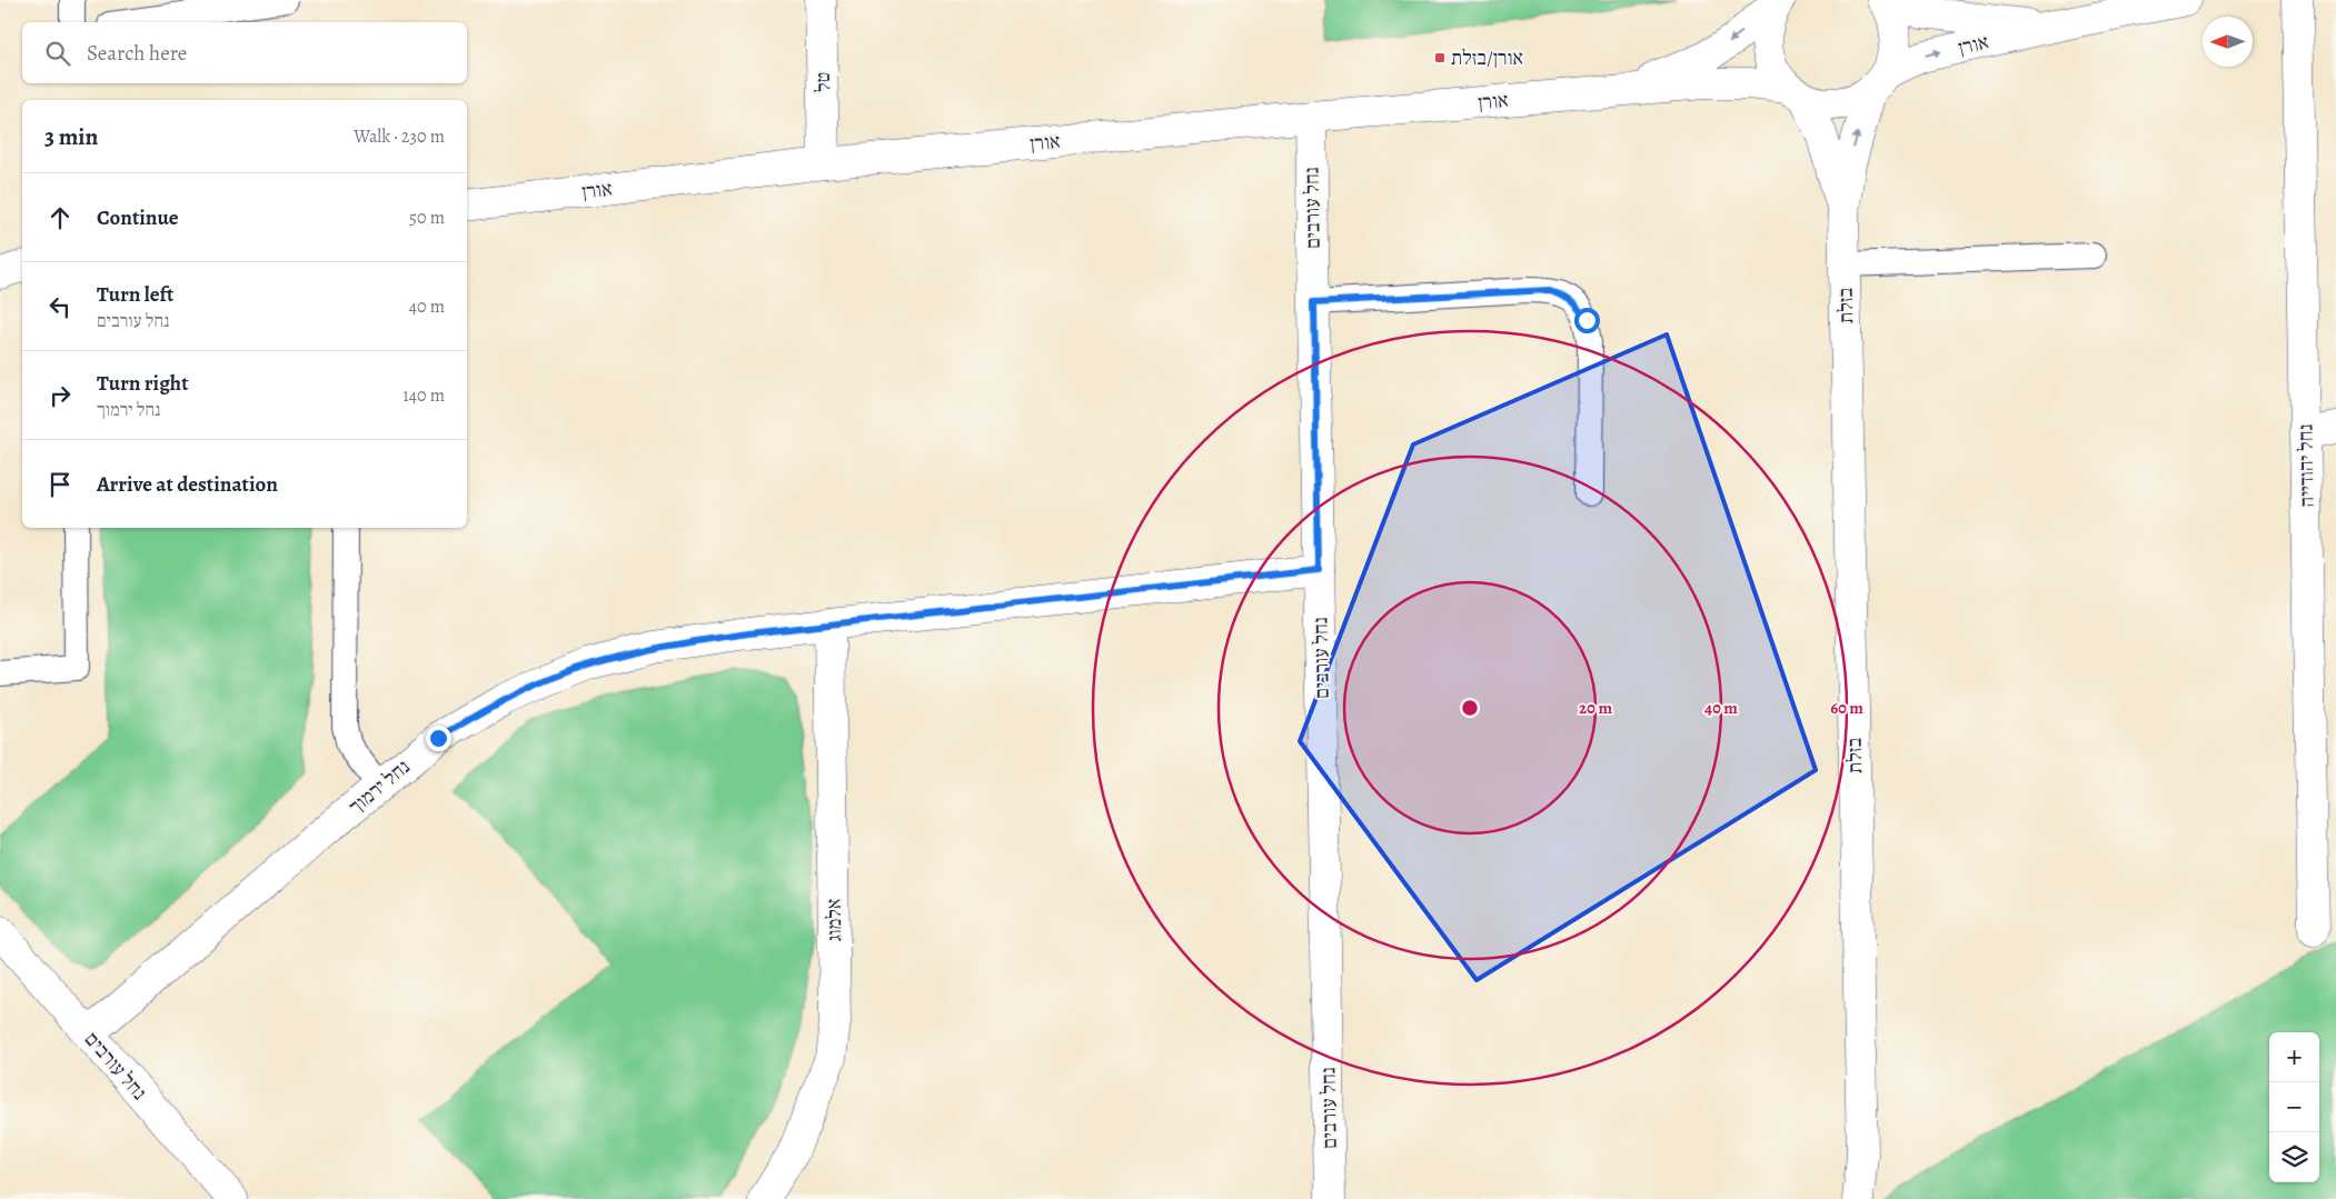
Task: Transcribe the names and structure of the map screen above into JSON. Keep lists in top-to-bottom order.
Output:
{
  "streets": {
    "street": [
      "אורן",
      "טל",
      "נחל עורבים",
      "בזלת",
      "נחל יהודייה",
      "נחל ירמוך",
      "אלמוג"
    ]
  },
  "crossings": [
    ["אורן", "טל"],
    ["אורן", "נחל עורבים"],
    ["אורן", "בזלת"],
    ["נחל עורבים", "נחל ירמוך"],
    ["נחל ירמוך", "אלמוג"]
  ],
  "places": {
    "transit": ["אורן/בזלת"]
  },
  "north": "left",
  "page": {
    "search": "Search here",
    "heading": ["3 min", "Walk · 230 m"],
    "list": [
      ["Continue", "50 m"],
      ["Turn left", "נחל עורבים", "40 m"],
      ["Turn right", "נחל ירמוך", "140 m"],
      "Arrive at destination"
    ],
    "map_buttons": ["+", "−"]
  },
  "rings": ["20 m", "40 m", "60 m"]
}
